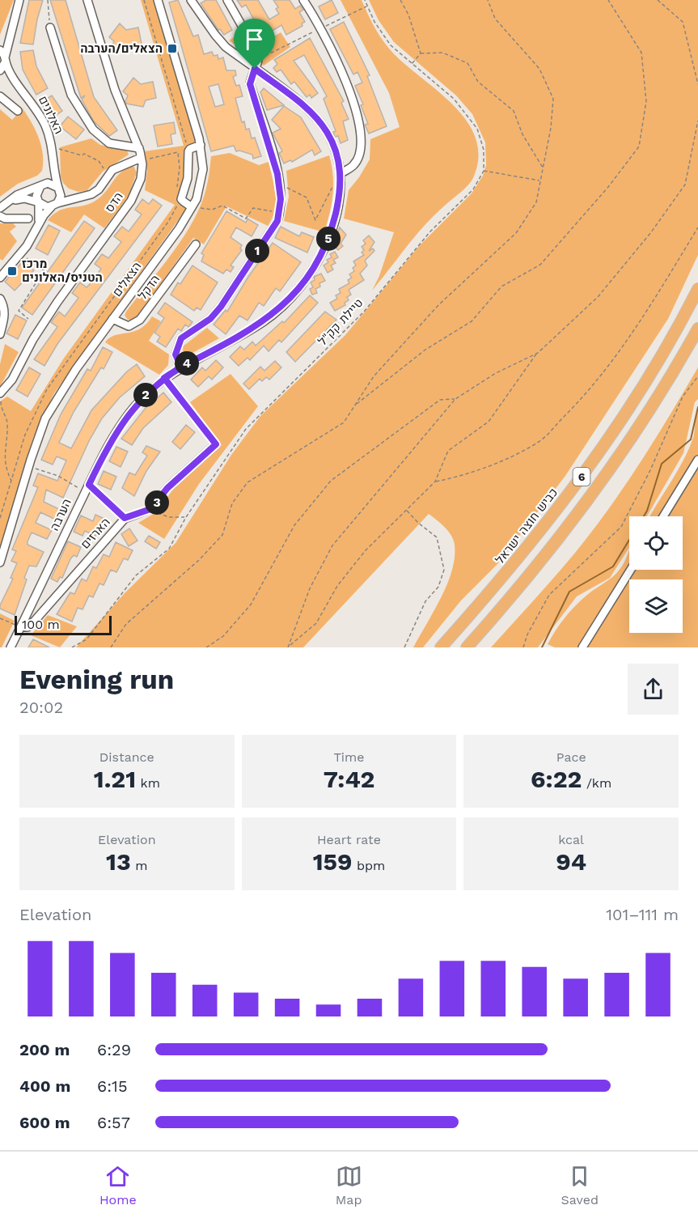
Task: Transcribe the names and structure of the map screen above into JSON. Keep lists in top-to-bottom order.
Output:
{
  "streets": {
    "highway": ["6", "כביש חוצה ישראל"],
    "street": [
      "האלונים",
      "הדס",
      "הצאלים",
      "הדקל",
      "הערבה",
      "הארזים"
    ],
    "path": ["טיילת קק\"ל"]
  },
  "crossings": [
    ["הצאלים", "הדקל"],
    ["הערבה", "הארזים"]
  ],
  "places": {
    "transit": ["הצאלים/הערבה", "מרכז הטניס/האלונים"]
  },
  "scale_bar": "100 m",
  "page": {
    "pins": [
      "5",
      "1",
      "4",
      "2",
      "3"
    ],
    "scale": "100 m",
    "heading": ["Evening run", "20:02"],
    "stats": [
      ["Distance", "1.21 km"],
      ["Time", "7:42"],
      ["Pace", "6:22 /km"],
      ["Elevation", "13 m"],
      ["Heart rate", "159 bpm"],
      ["kcal", "94"]
    ],
    "chart": ["Elevation", "101–111 m"],
    "list": [
      {
        "name": "200 m",
        "note": "6:29"
      },
      {
        "name": "400 m",
        "note": "6:15"
      },
      {
        "name": "600 m",
        "note": "6:57"
      }
    ],
    "tabs": ["Home", "Map", "Saved"]
  }
}
